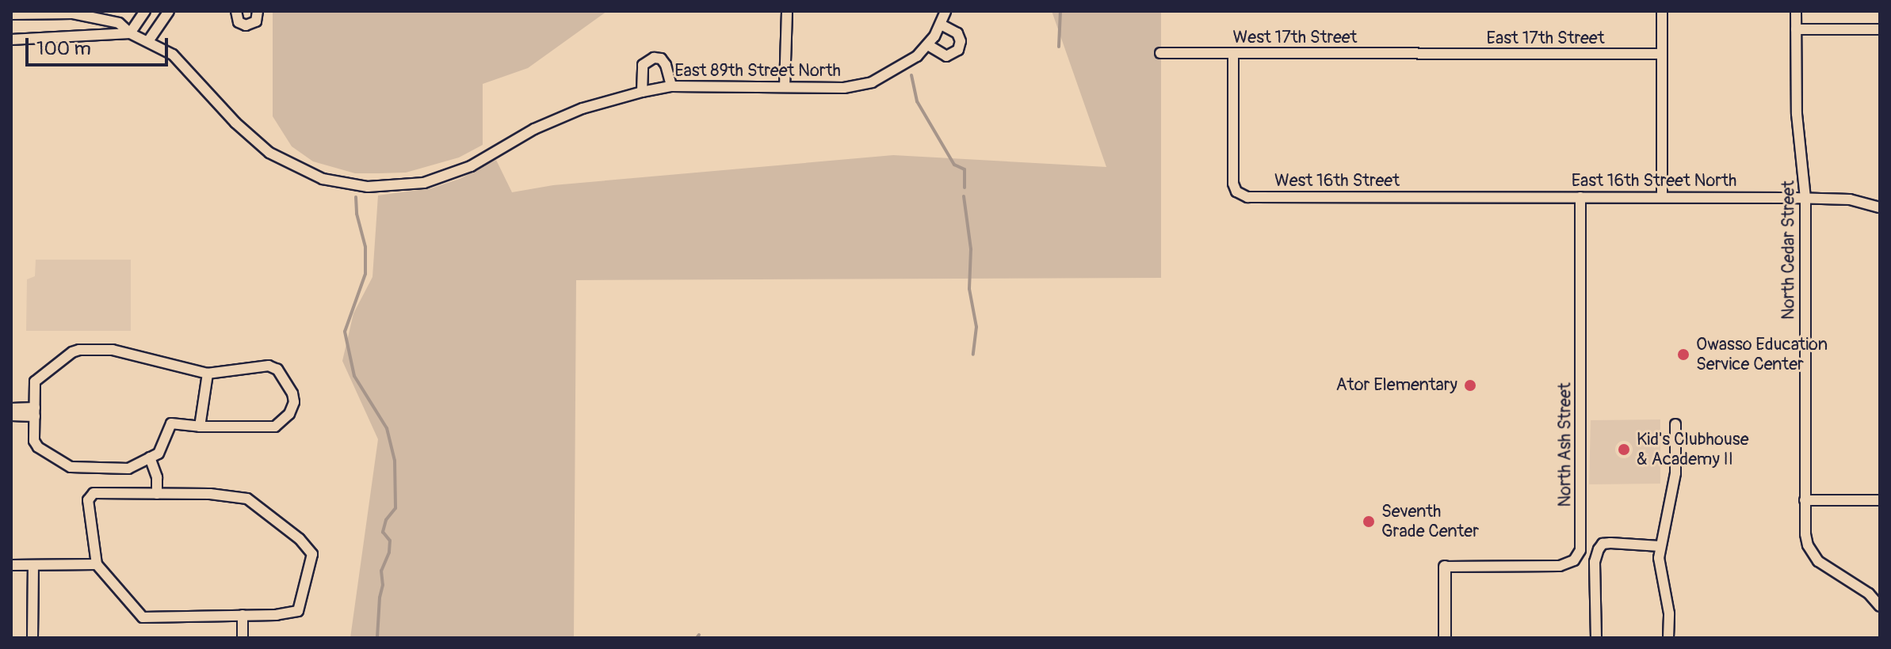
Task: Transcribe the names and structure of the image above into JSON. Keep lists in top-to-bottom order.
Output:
{
  "streets": {
    "street": [
      "West 17th Street",
      "East 17th Street",
      "East 89th Street North",
      "West 16th Street",
      "East 16th Street North",
      "North Cedar Street",
      "North Ash Street"
    ]
  },
  "crossings": [
    ["West 17th Street", "East 17th Street"],
    ["West 17th Street", "West 16th Street"],
    ["West 16th Street", "East 16th Street North"],
    ["East 16th Street North", "North Cedar Street"],
    ["East 16th Street North", "North Ash Street"]
  ],
  "places": [
    "Owasso Education Service Center",
    "Ator Elementary",
    "Kid's Clubhouse & Academy II",
    "Seventh Grade Center"
  ],
  "scale_bar": "100 m"
}
